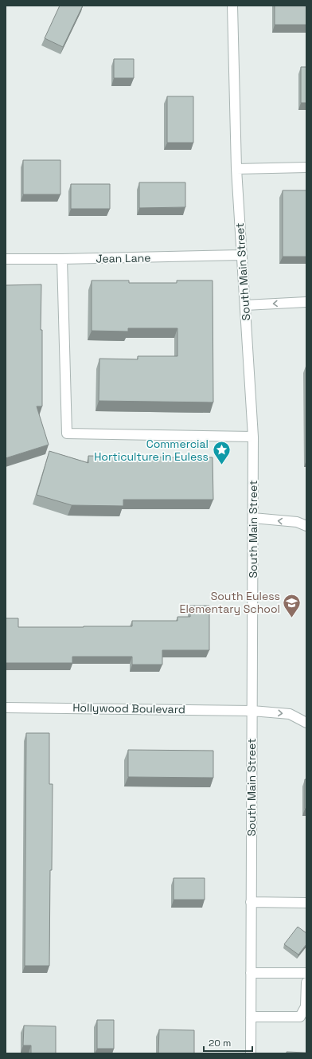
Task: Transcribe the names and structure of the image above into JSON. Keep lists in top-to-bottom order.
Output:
{
  "streets": {
    "street": ["Jean Lane", "South Main Street", "Hollywood Boulevard"]
  },
  "crossings": [
    ["Jean Lane", "South Main Street"],
    ["South Main Street", "Hollywood Boulevard"]
  ],
  "places": {
    "place": ["Commercial Horticulture in Euless"],
    "school or university": ["South Euless Elementary School"]
  },
  "scale_bar": "20 m"
}
